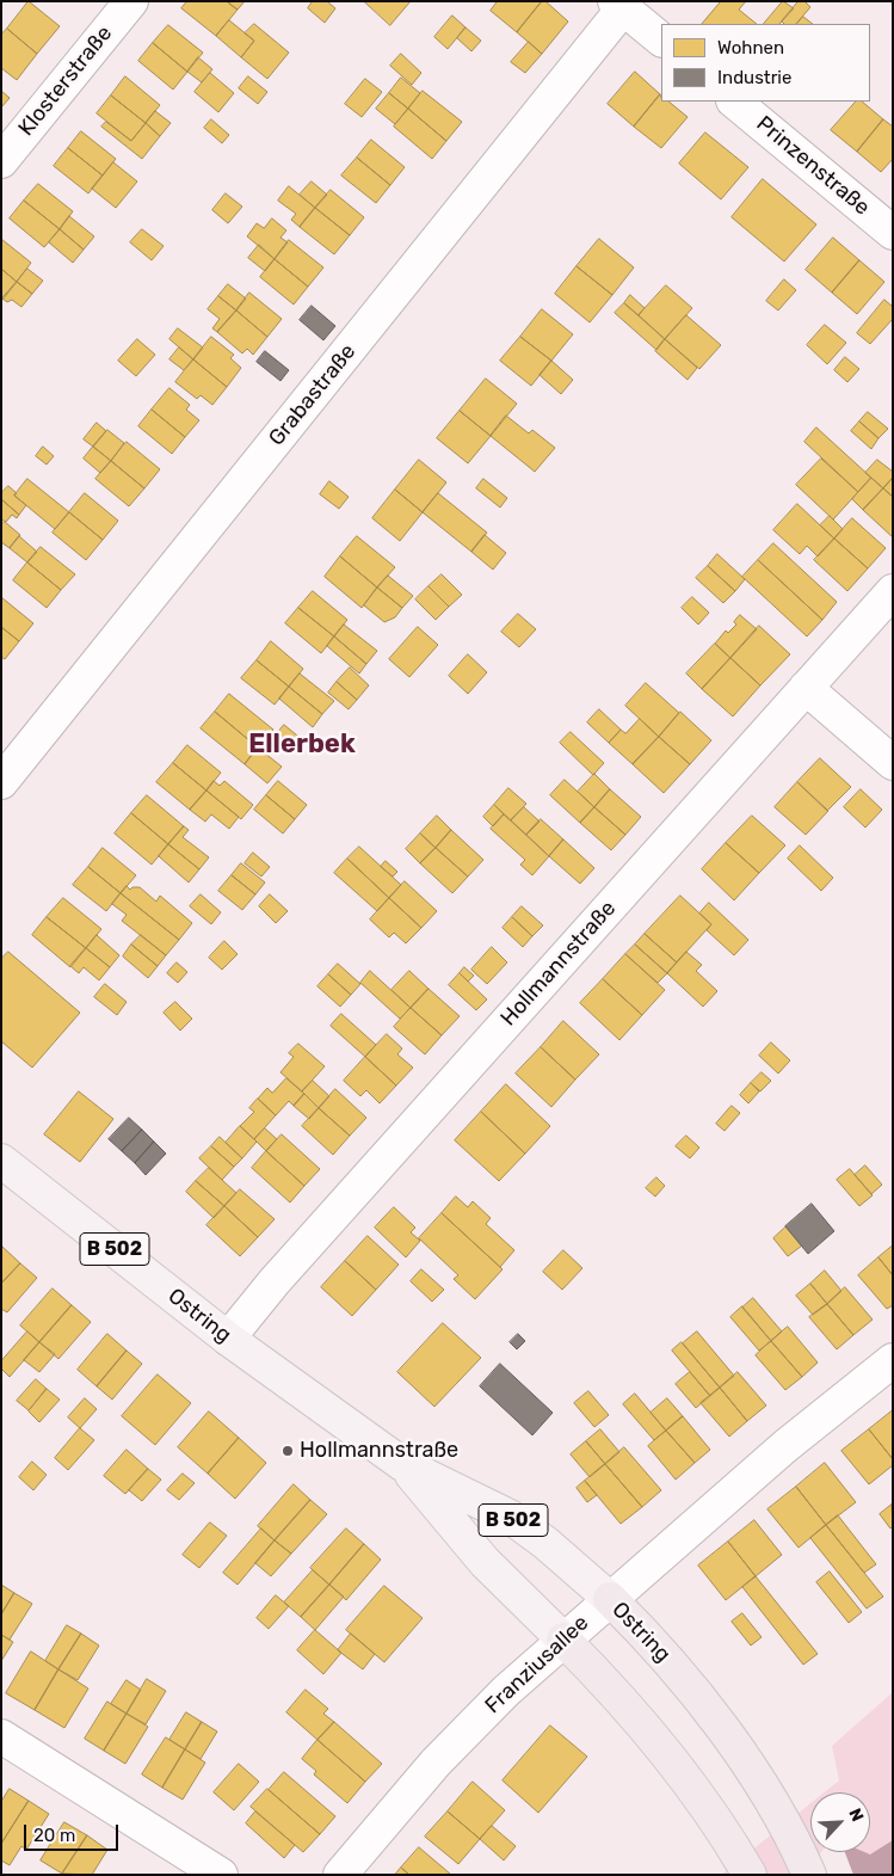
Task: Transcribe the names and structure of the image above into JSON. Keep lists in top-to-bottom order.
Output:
{
  "streets": {
    "highway": ["B 502", "Ostring"],
    "street": [
      "Klosterstraße",
      "Prinzenstraße",
      "Grabastraße",
      "Hollmannstraße",
      "Franziusallee"
    ]
  },
  "crossings": [
    ["Hollmannstraße", "Ostring"],
    ["Ostring", "Franziusallee"]
  ],
  "districts": ["Ellerbek"],
  "places": ["Hollmannstraße"],
  "legend": ["Wohnen", "Industrie"],
  "scale_bar": "20 m",
  "north": "top right"
}
